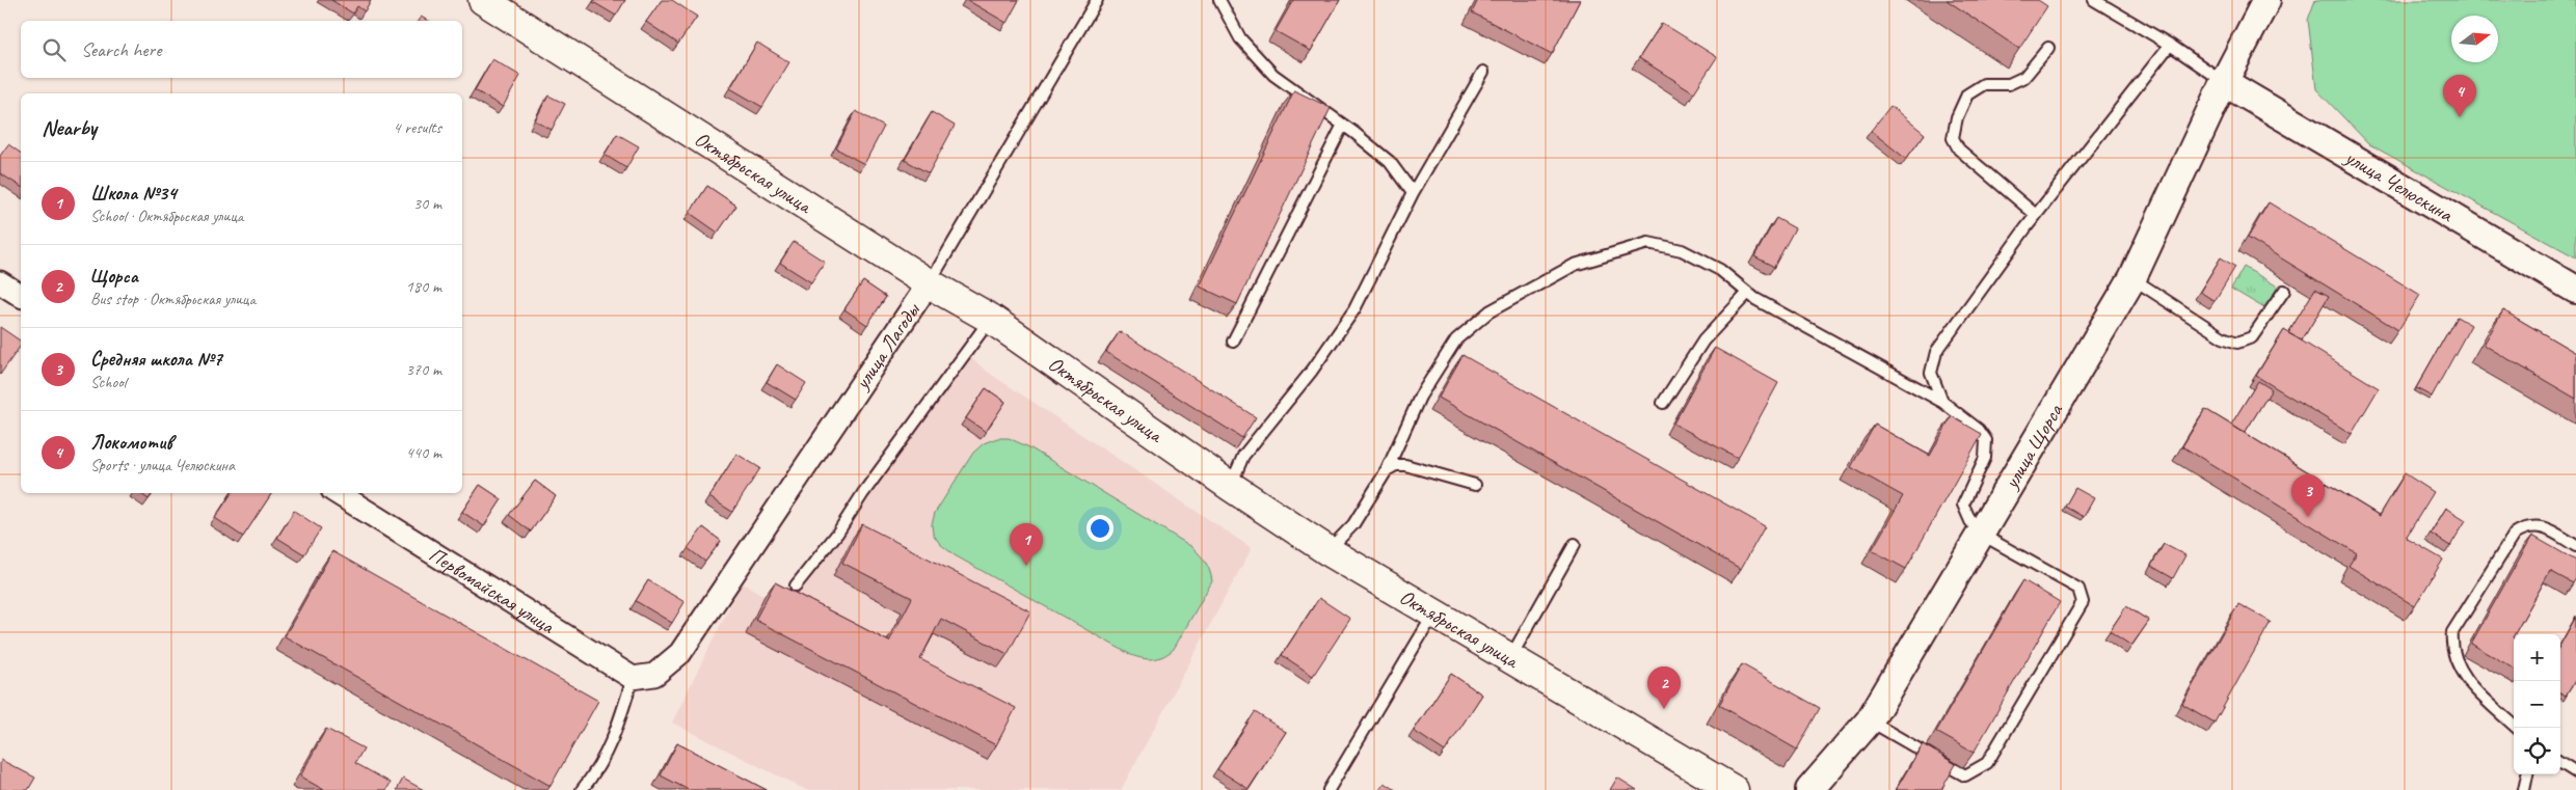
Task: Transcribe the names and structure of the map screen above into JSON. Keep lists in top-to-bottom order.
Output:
{
  "streets": {
    "main road": ["Октябрьская улица"],
    "street": [
      "улица Челюскина",
      "улица Лагоды",
      "улица Щорса",
      "Первомайская улица"
    ]
  },
  "crossings": [
    ["Октябрьская улица", "улица Лагоды"],
    ["улица Челюскина", "улица Щорса"],
    ["улица Лагоды", "Первомайская улица"]
  ],
  "north": "right",
  "page": {
    "search": "Search here",
    "pins": [
      "4",
      "3",
      "1",
      "2"
    ],
    "heading": ["Nearby", "4 results"],
    "list": [
      {
        "mark": "1",
        "name": "Школа №34",
        "note": "School · Октябрьская улица",
        "value": "30 m"
      },
      {
        "mark": "2",
        "name": "Щорса",
        "note": "Bus stop · Октябрьская улица",
        "value": "180 m"
      },
      {
        "mark": "3",
        "name": "Средняя школа №7",
        "note": "School",
        "value": "370 m"
      },
      {
        "mark": "4",
        "name": "Локомотив",
        "note": "Sports · улица Челюскина",
        "value": "440 m"
      }
    ],
    "map_buttons": ["+", "−"]
  }
}
